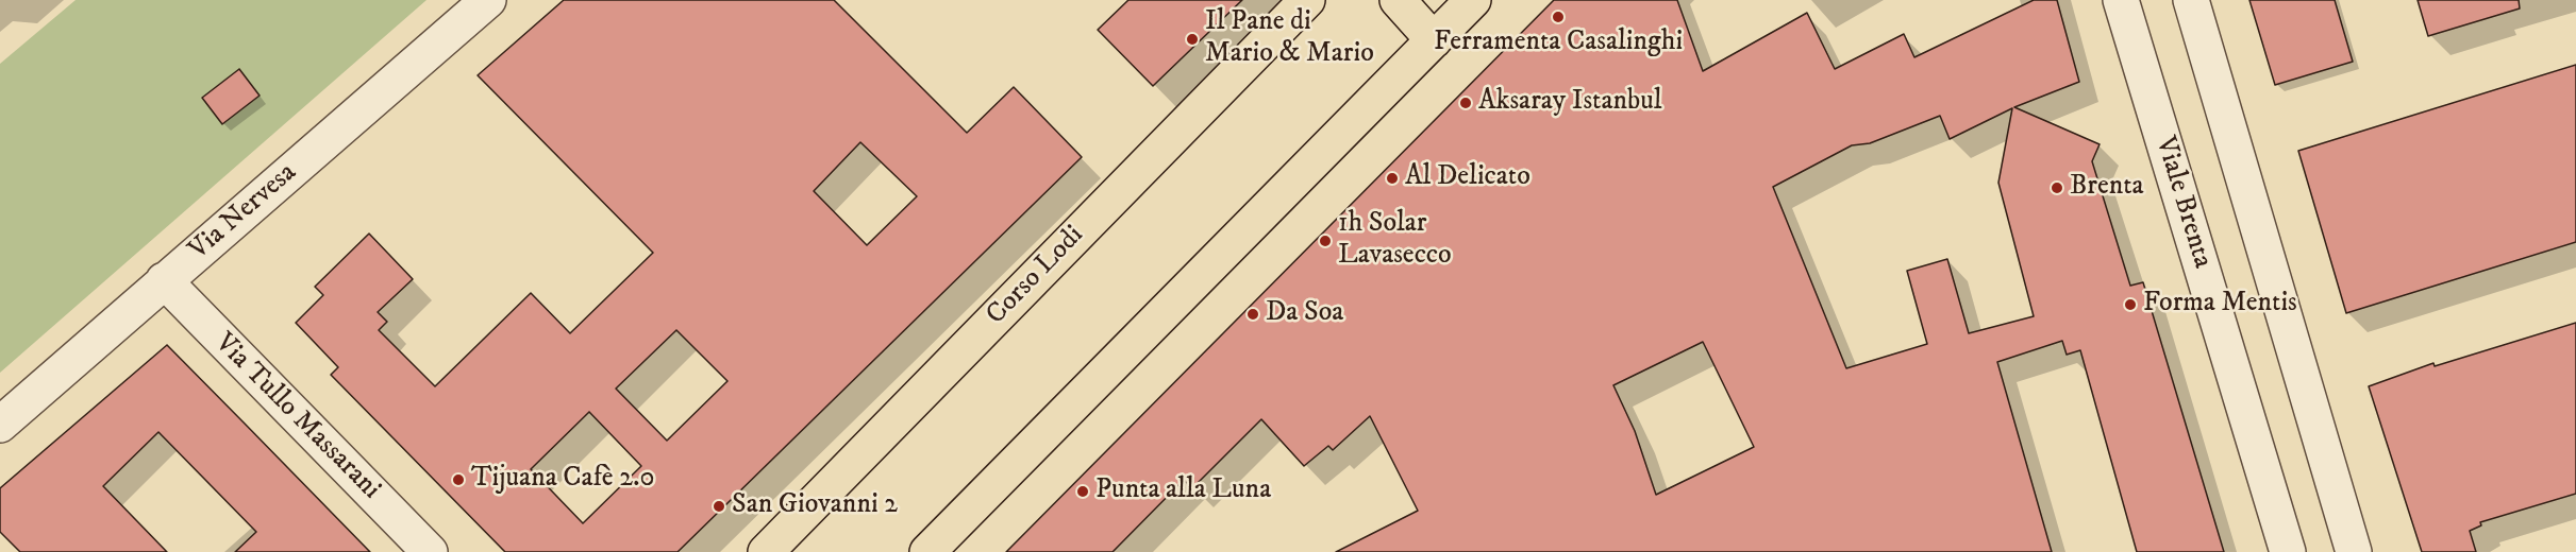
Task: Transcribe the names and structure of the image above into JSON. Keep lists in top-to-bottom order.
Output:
{
  "streets": {
    "main road": ["Corso Lodi"],
    "street": ["Viale Brenta", "Via Nervesa", "Via Tullo Massarani"]
  },
  "crossings": [
    ["Via Nervesa", "Via Tullo Massarani"]
  ],
  "places": [
    "Ferramenta Casalinghi",
    "Il Pane di Mario & Mario",
    "Aksaray Istanbul",
    "Al Delicato",
    "Brenta",
    "1h Solar Lavasecco",
    "Forma Mentis",
    "Da Soa",
    "Tijuana Cafè 2.0",
    "Punta alla Luna",
    "San Giovanni 2"
  ]
}
